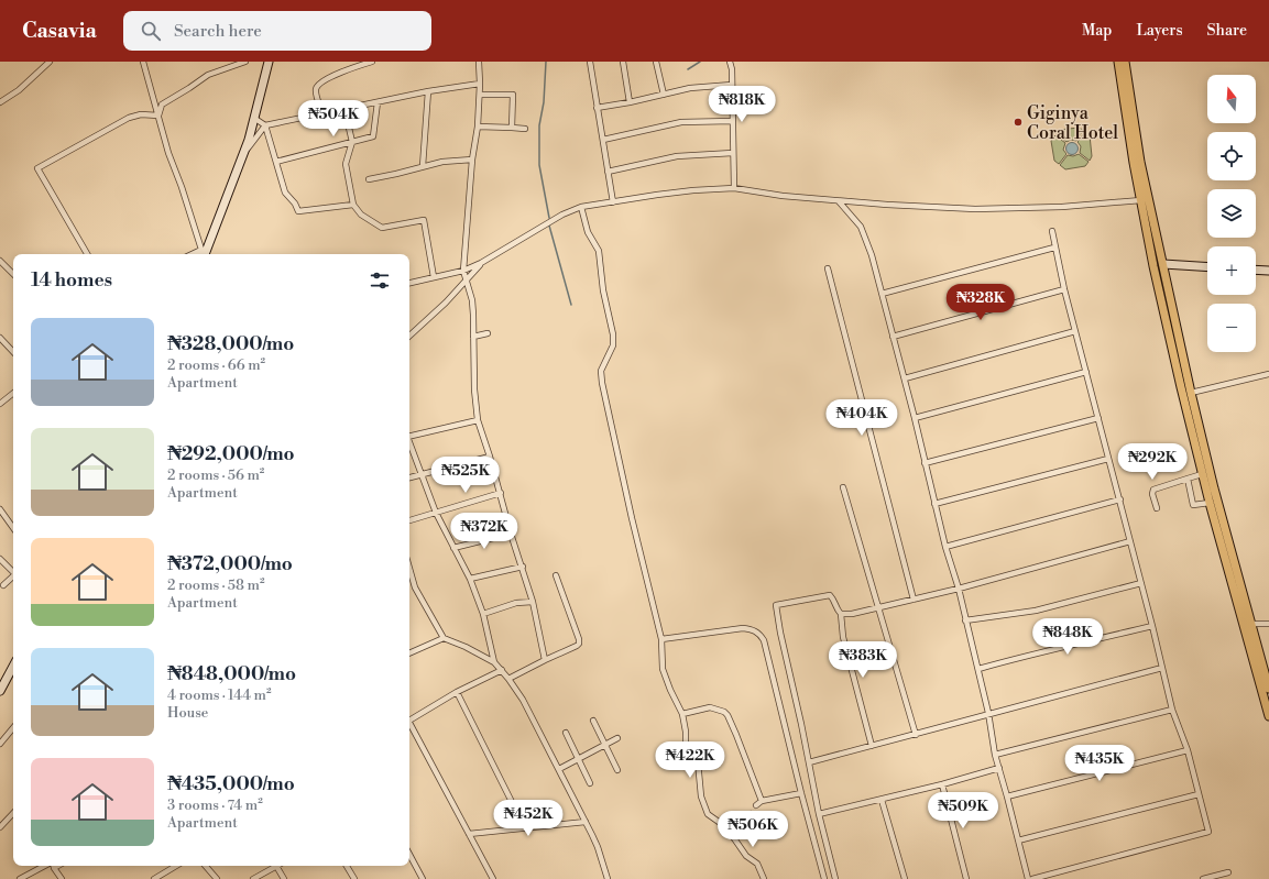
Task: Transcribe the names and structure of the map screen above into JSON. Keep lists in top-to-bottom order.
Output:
{
  "places": ["Giginya Coral Hotel"],
  "north": "top",
  "page": {
    "header": "Casavia",
    "search": "Search here",
    "nav": ["Map", "Layers", "Share"],
    "map_buttons": ["+", "−"],
    "price": [
      "₦818K",
      "₦504K",
      "₦328K",
      "₦404K",
      "₦292K",
      "₦525K",
      "₦372K",
      "₦848K",
      "₦383K",
      "₦422K",
      "₦435K",
      "₦509K",
      "₦452K",
      "₦506K"
    ],
    "heading": "14 homes",
    "list": [
      {
        "name": "₦328,000/mo",
        "note": "2 rooms · 66 m² · Apartment"
      },
      {
        "name": "₦292,000/mo",
        "note": "2 rooms · 56 m² · Apartment"
      },
      {
        "name": "₦372,000/mo",
        "note": "2 rooms · 58 m² · Apartment"
      },
      {
        "name": "₦848,000/mo",
        "note": "4 rooms · 144 m² · House"
      },
      {
        "name": "₦435,000/mo",
        "note": "3 rooms · 74 m² · Apartment"
      }
    ]
  }
}
